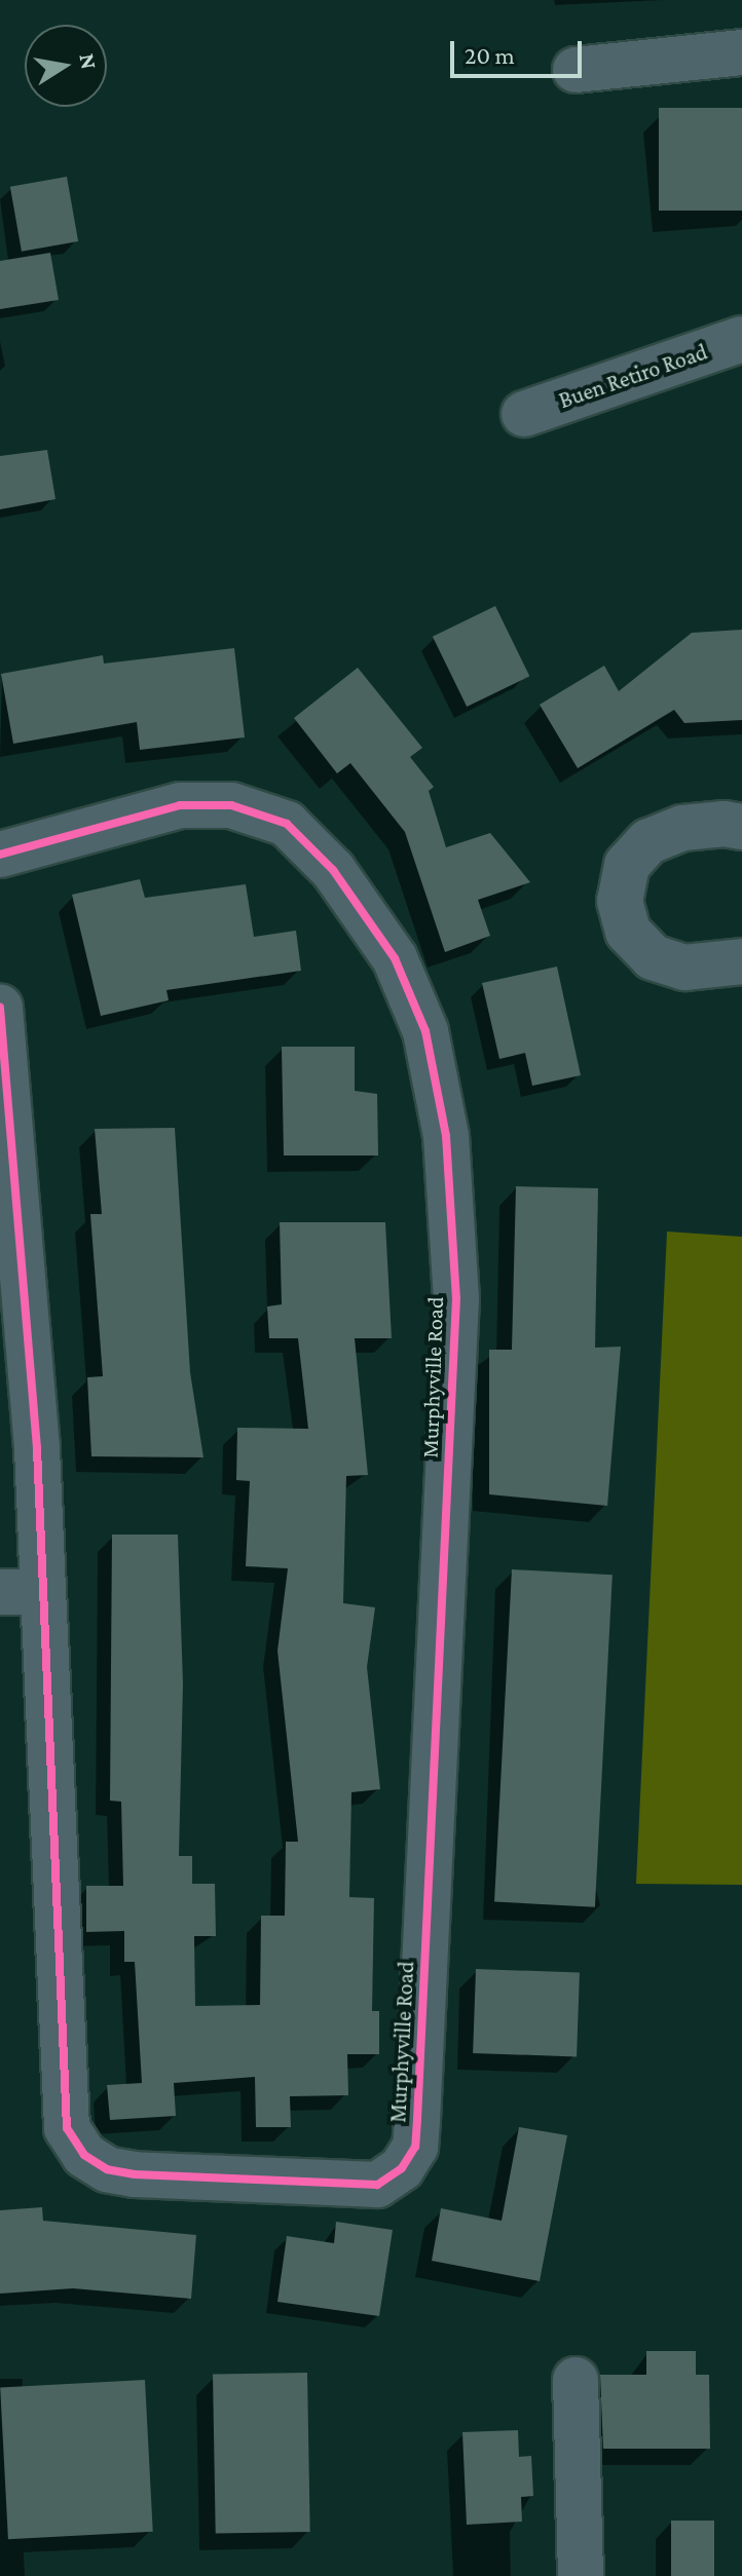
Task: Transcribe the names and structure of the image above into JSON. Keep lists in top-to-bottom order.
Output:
{
  "streets": {
    "street": ["Buen Retiro Road", "Murphyville Road"]
  },
  "scale_bar": "20 m",
  "north": "right"
}
